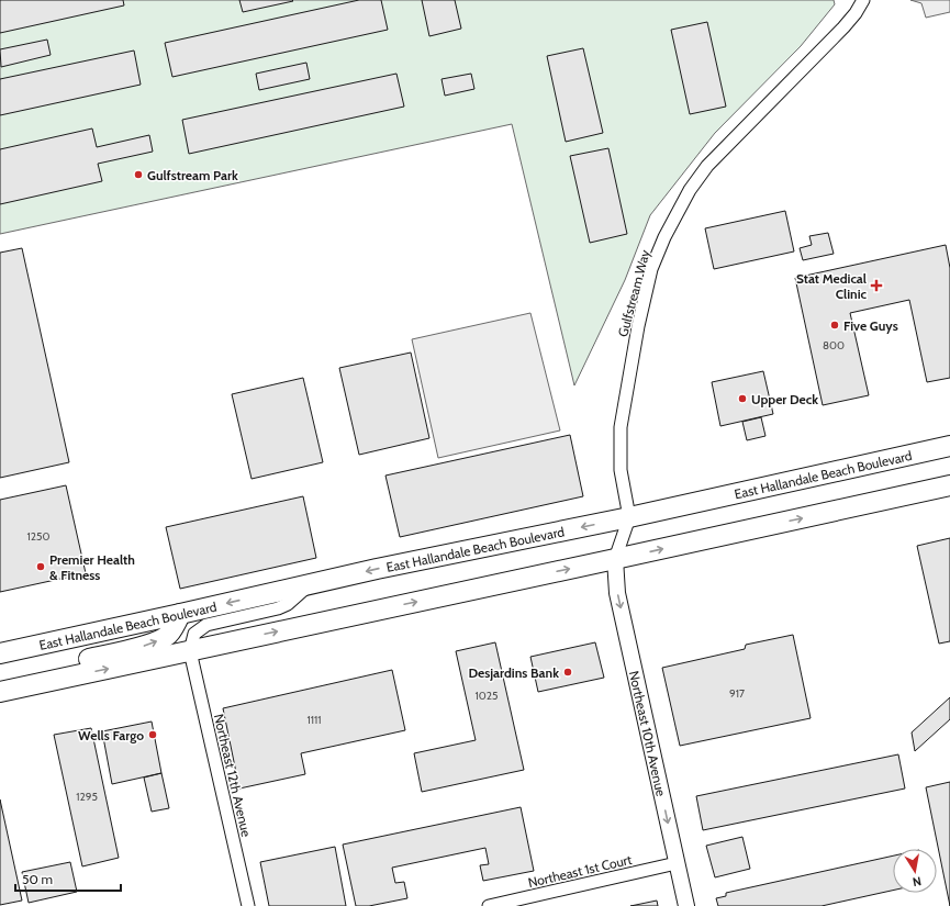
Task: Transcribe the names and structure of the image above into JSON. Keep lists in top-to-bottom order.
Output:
{
  "streets": {
    "main road": ["East Hallandale Beach Boulevard"],
    "street": [
      "Gulfstream Way",
      "Northeast 10th Avenue",
      "Northeast 12th Avenue",
      "Northeast 1st Court"
    ]
  },
  "crossings": [
    ["Gulfstream Way", "East Hallandale Beach Boulevard"],
    ["Gulfstream Way", "Northeast 10th Avenue"],
    ["Northeast 10th Avenue", "Northeast 1st Court"]
  ],
  "one_way": ["Northeast 10th Avenue"],
  "places": {
    "other": [
      "Gulfstream Park",
      "Five Guys",
      "Upper Deck",
      "Premier Health & Fitness",
      "Desjardins Bank",
      "Wells Fargo"
    ],
    "health": ["Stat Medical Clinic"]
  },
  "house_numbers": [
    "800",
    "1250",
    "917",
    "1025",
    "1111",
    "1295"
  ],
  "scale_bar": "50 m",
  "north": "bottom"
}
